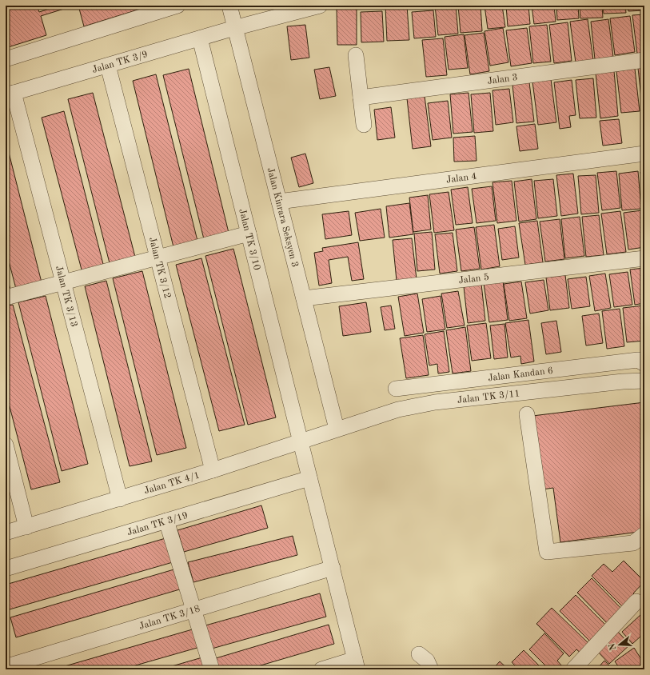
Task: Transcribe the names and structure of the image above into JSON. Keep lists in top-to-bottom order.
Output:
{
  "streets": {
    "street": [
      "Jalan TK 3/9",
      "Jalan 3",
      "Jalan 4",
      "Jalan Kinrara Seksyen 3",
      "Jalan TK 3/10",
      "Jalan TK 3/12",
      "Jalan 5",
      "Jalan TK 3/13",
      "Jalan Kandan 6",
      "Jalan TK 3/11",
      "Jalan TK 4/1",
      "Jalan TK 3/19",
      "Jalan TK 3/18"
    ]
  },
  "crossings": [
    ["Jalan TK 3/9", "Jalan Kinrara Seksyen 3"],
    ["Jalan TK 3/9", "Jalan TK 3/10"],
    ["Jalan TK 3/9", "Jalan TK 3/12"],
    ["Jalan TK 3/9", "Jalan TK 3/13"],
    ["Jalan 4", "Jalan Kinrara Seksyen 3"],
    ["Jalan Kinrara Seksyen 3", "Jalan 5"],
    ["Jalan Kinrara Seksyen 3", "Jalan TK 3/11"],
    ["Jalan Kinrara Seksyen 3", "Jalan TK 4/1"],
    ["Jalan TK 3/10", "Jalan TK 4/1"],
    ["Jalan TK 3/10", "Jalan TK 3/19"],
    ["Jalan TK 3/10", "Jalan TK 3/18"],
    ["Jalan TK 3/12", "Jalan TK 4/1"],
    ["Jalan TK 3/13", "Jalan TK 4/1"],
    ["Jalan TK 3/11", "Jalan TK 4/1"]
  ],
  "north": "left"
}
